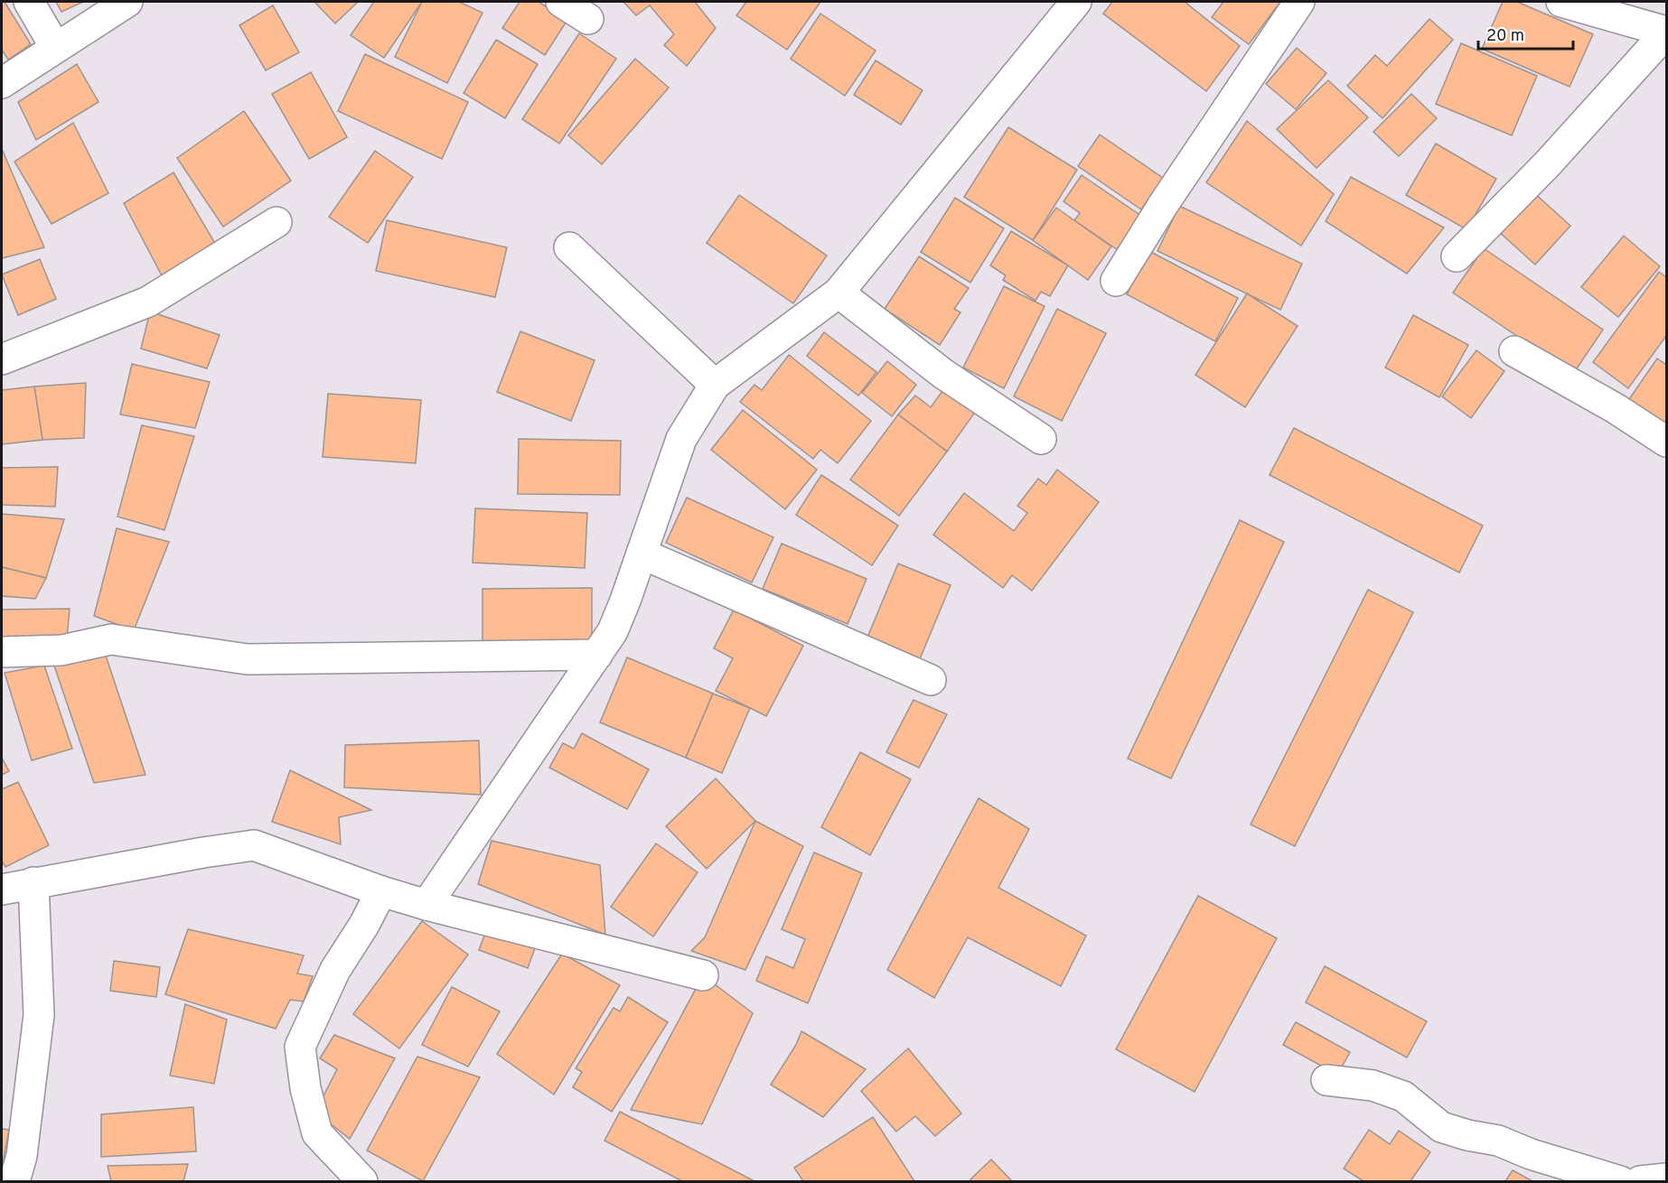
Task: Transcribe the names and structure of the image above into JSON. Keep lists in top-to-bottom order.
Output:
{
  "scale_bar": "20 m"
}
